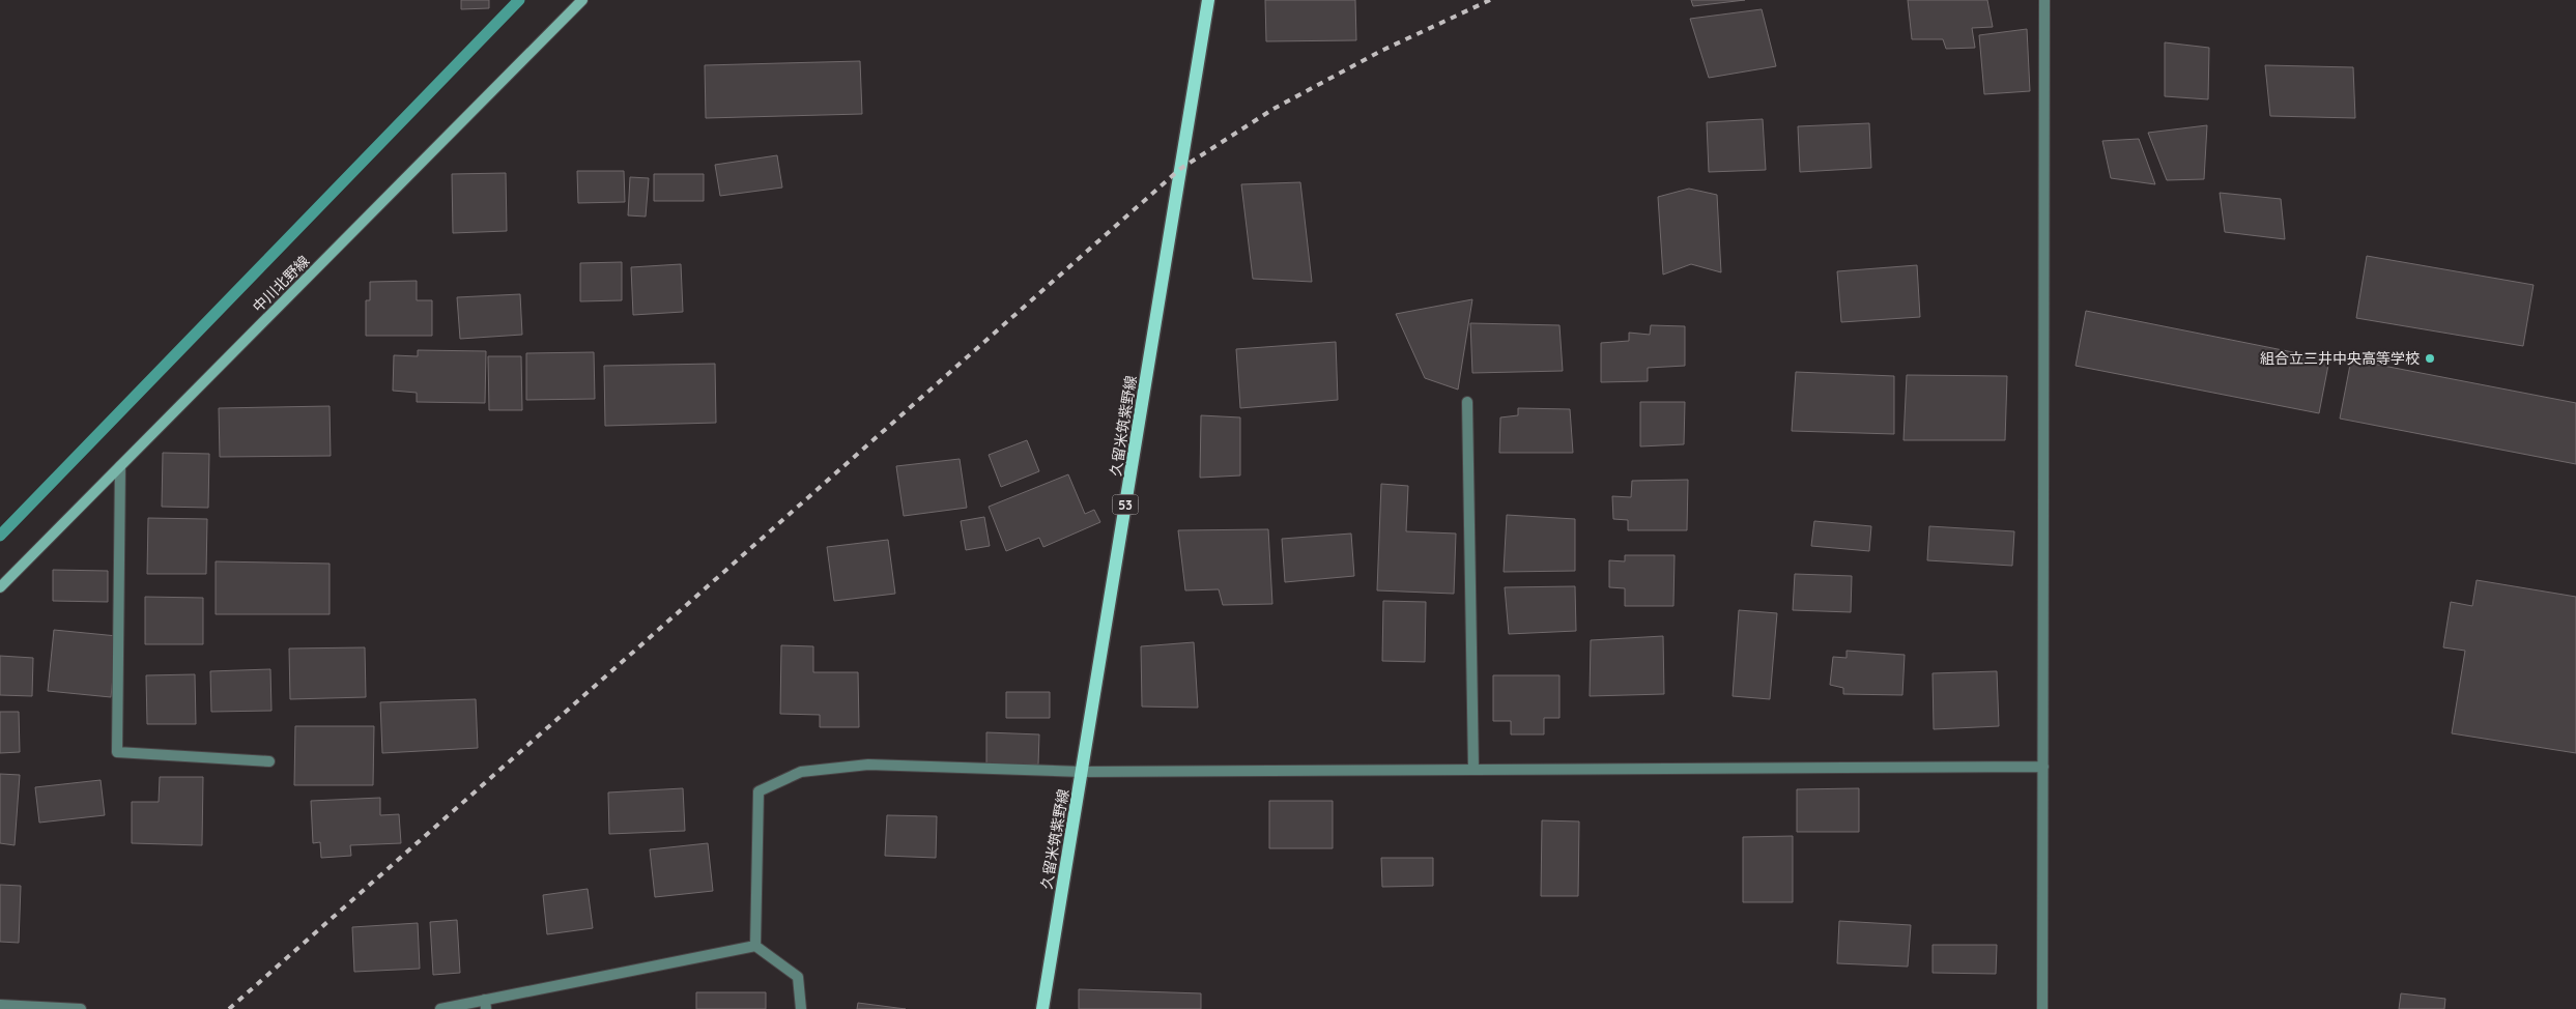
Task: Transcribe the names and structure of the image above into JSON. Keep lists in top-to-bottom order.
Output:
{
  "streets": {
    "main road": ["中川北野線", "久留米筑紫野線", "53"]
  },
  "places": ["組合立三井中央高等学校"]
}
